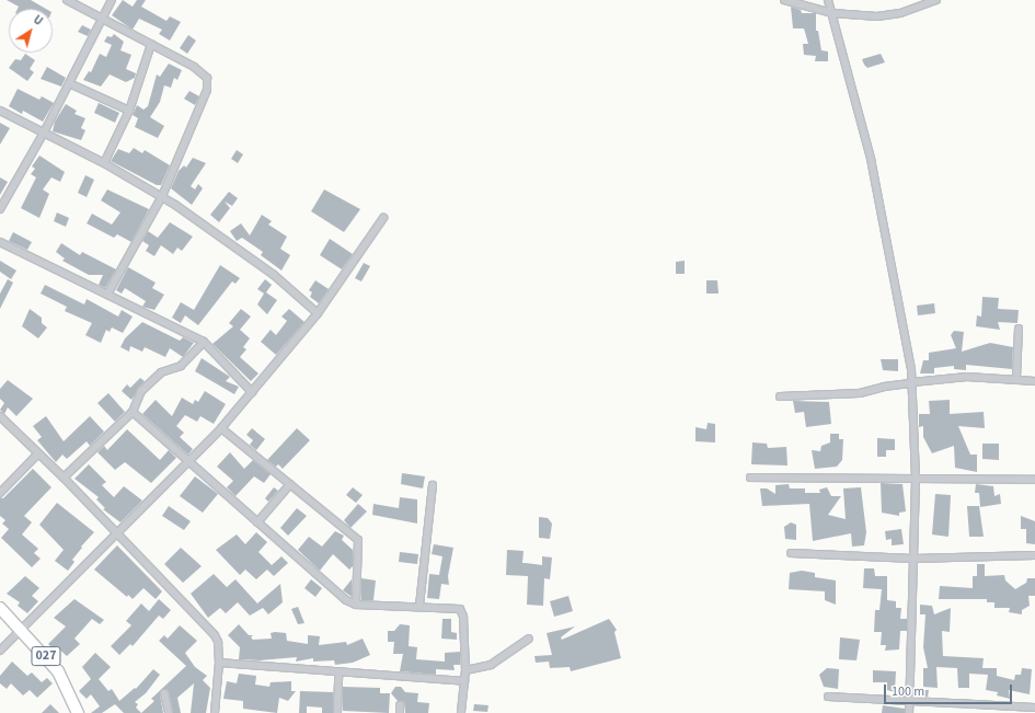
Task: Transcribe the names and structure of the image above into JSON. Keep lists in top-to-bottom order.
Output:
{
  "streets": {
    "main road": ["027"]
  },
  "scale_bar": "100 m",
  "north": "top right"
}
